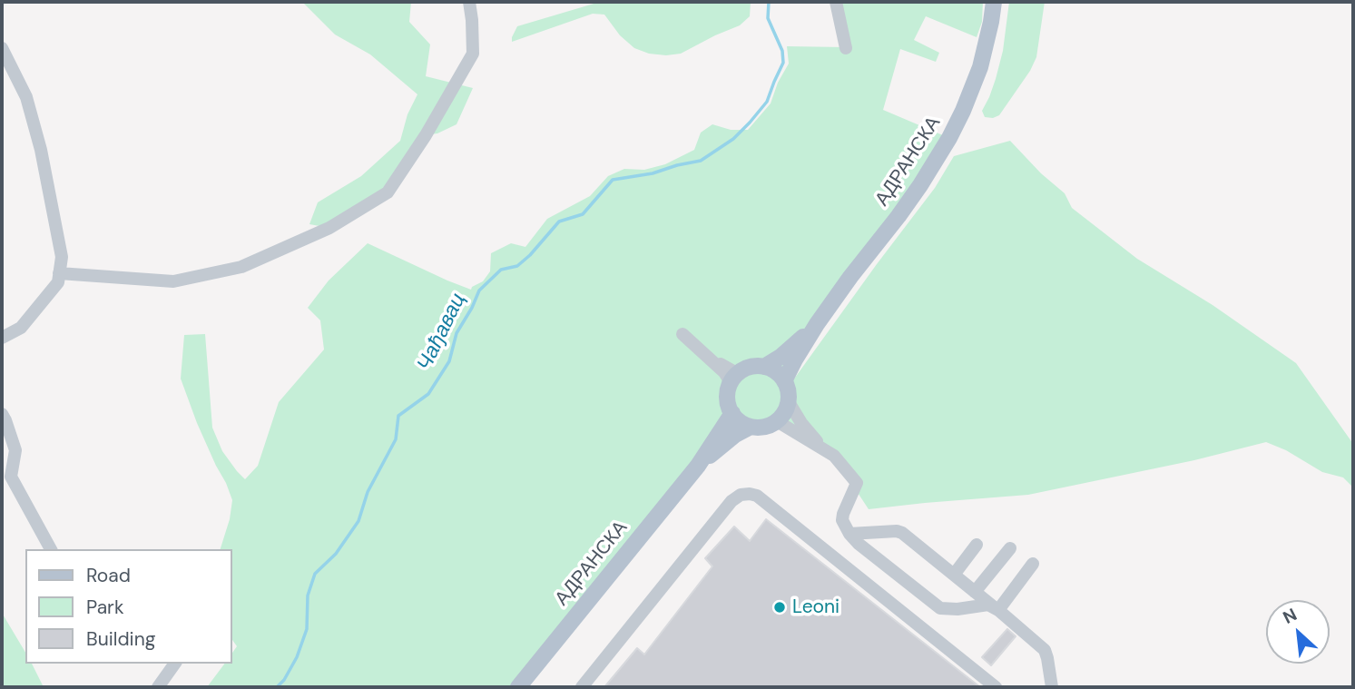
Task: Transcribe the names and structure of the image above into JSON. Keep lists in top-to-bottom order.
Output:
{
  "streets": {
    "main road": ["АДРАНСКА"]
  },
  "water": ["Чађавац"],
  "places": ["Leoni"],
  "legend": ["Road", "Park", "Building"],
  "north": "top left"
}
